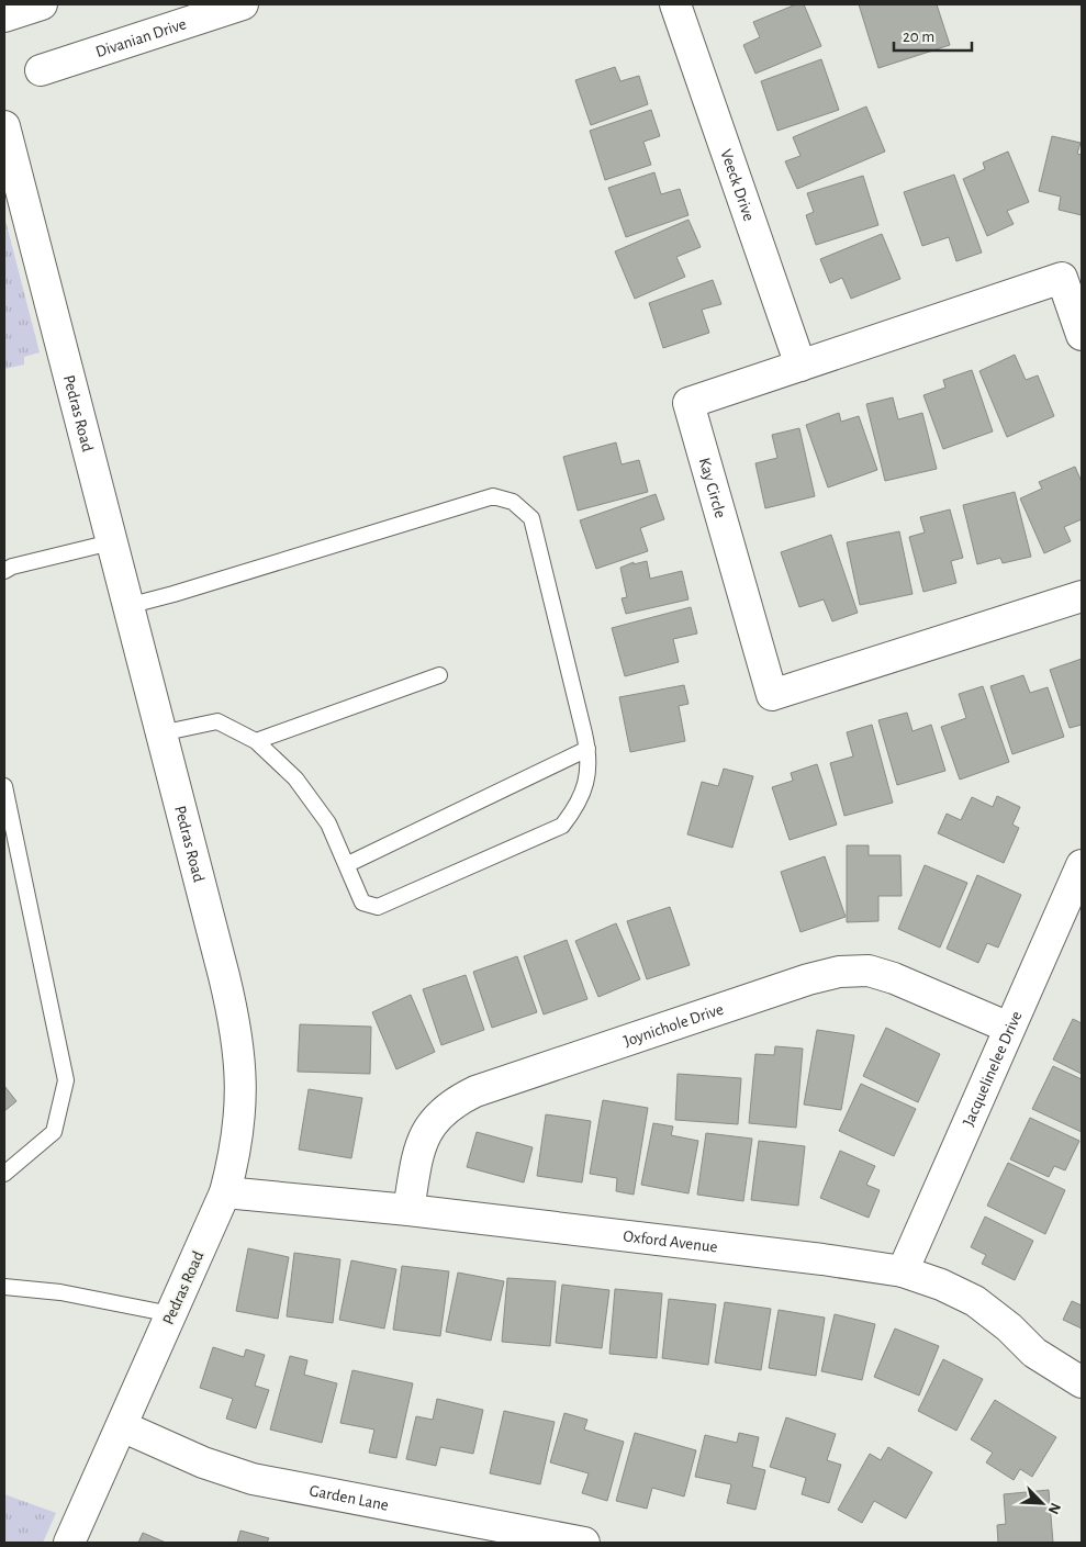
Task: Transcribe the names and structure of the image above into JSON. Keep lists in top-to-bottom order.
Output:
{
  "streets": {
    "street": [
      "Divanian Drive",
      "Veeck Drive",
      "Pedras Road",
      "Kay Circle",
      "Joynichole Drive",
      "Jacquelinelee Drive",
      "Oxford Avenue",
      "Garden Lane"
    ]
  },
  "crossings": [
    ["Veeck Drive", "Kay Circle"],
    ["Pedras Road", "Oxford Avenue"],
    ["Pedras Road", "Garden Lane"],
    ["Joynichole Drive", "Jacquelinelee Drive"],
    ["Joynichole Drive", "Oxford Avenue"],
    ["Jacquelinelee Drive", "Oxford Avenue"]
  ],
  "scale_bar": "20 m",
  "north": "bottom right"
}
